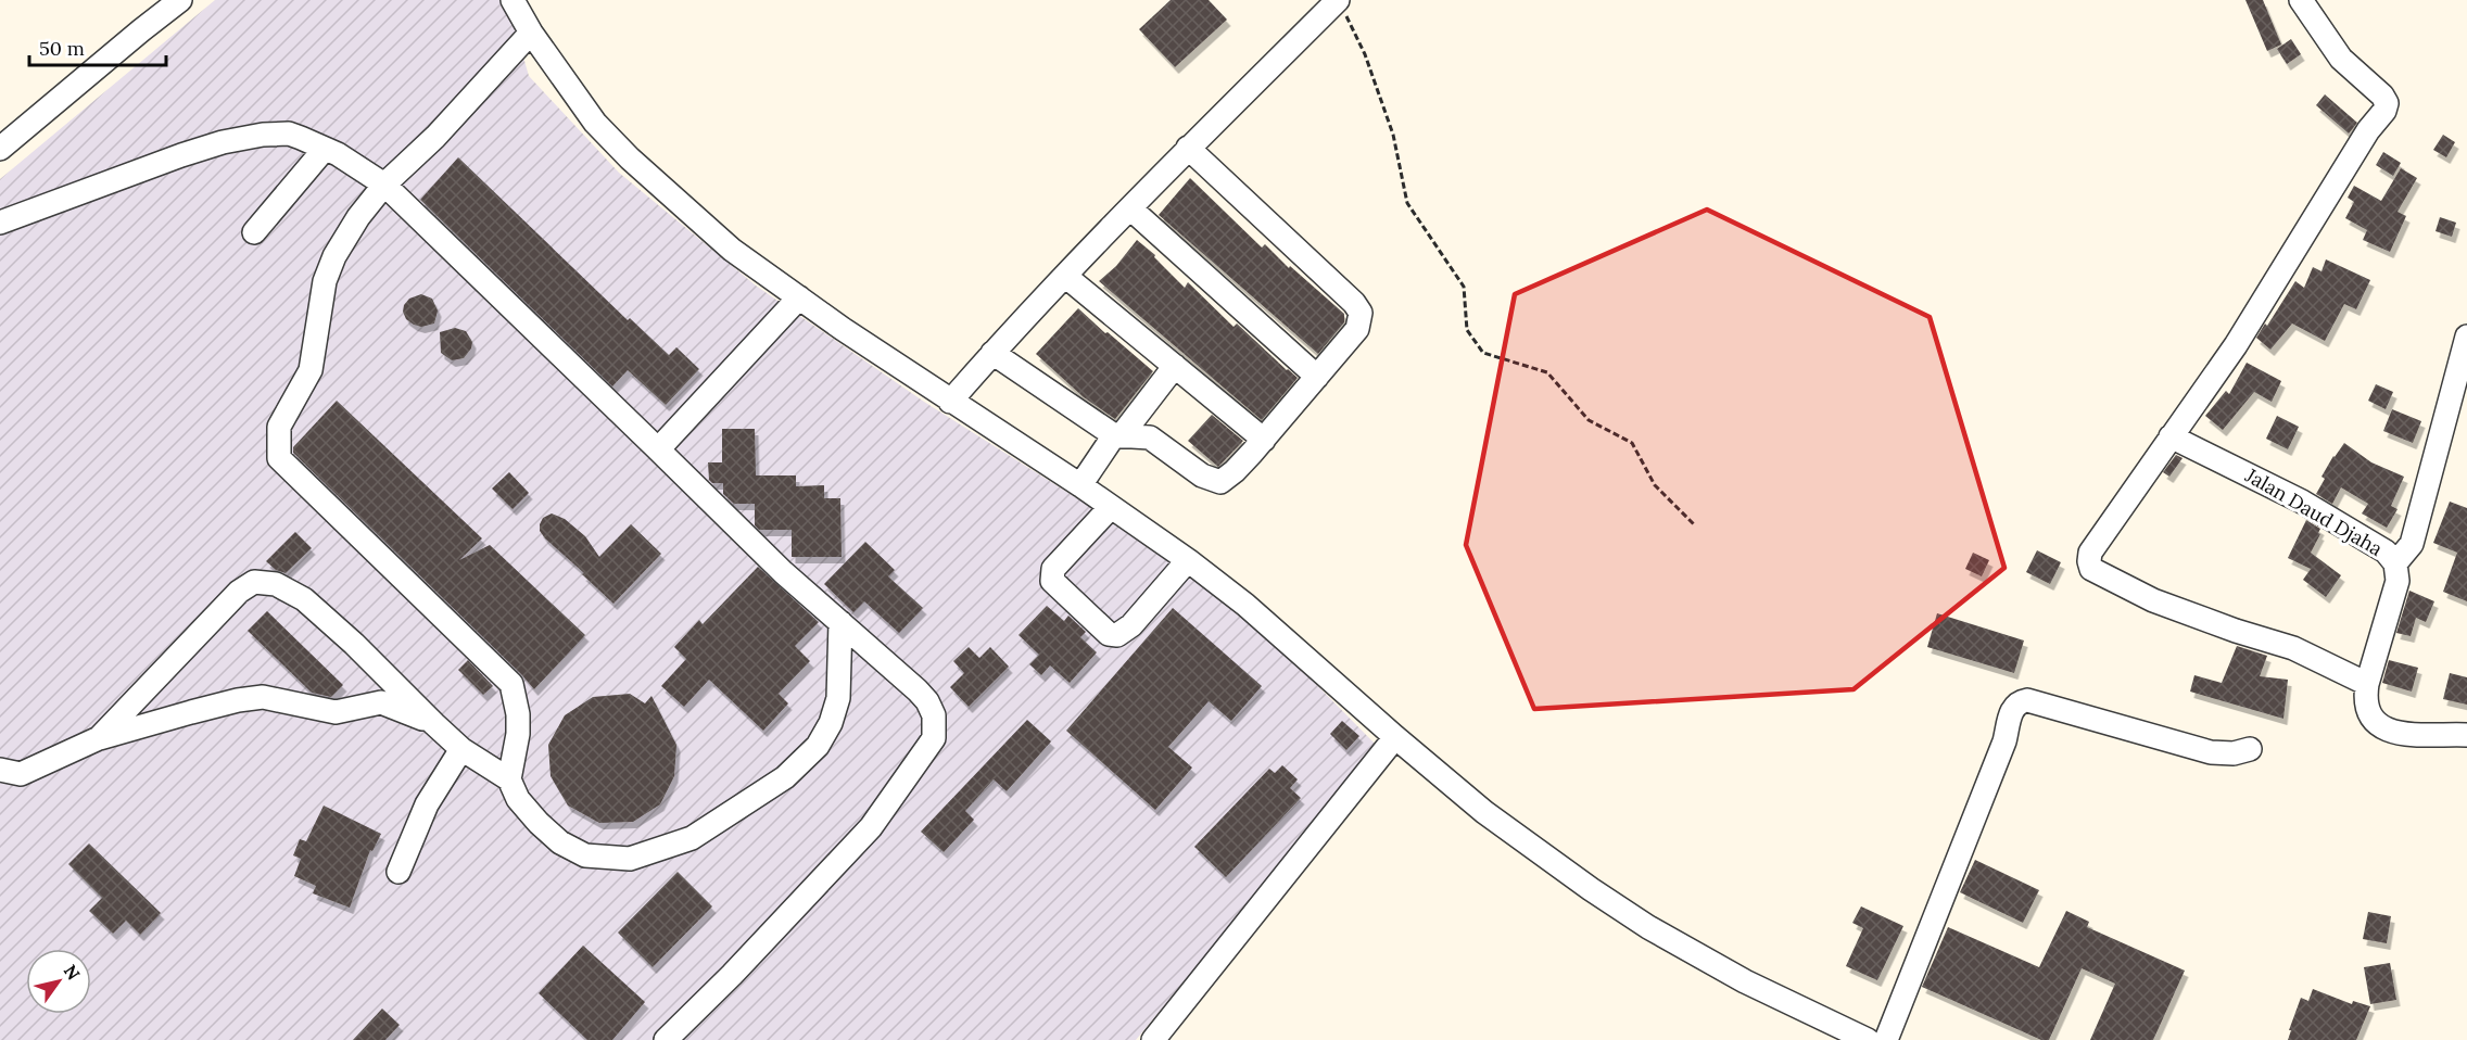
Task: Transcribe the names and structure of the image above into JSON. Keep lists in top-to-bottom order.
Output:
{
  "streets": {
    "street": ["Jalan Daud Djaha"]
  },
  "scale_bar": "50 m",
  "north": "top right"
}
